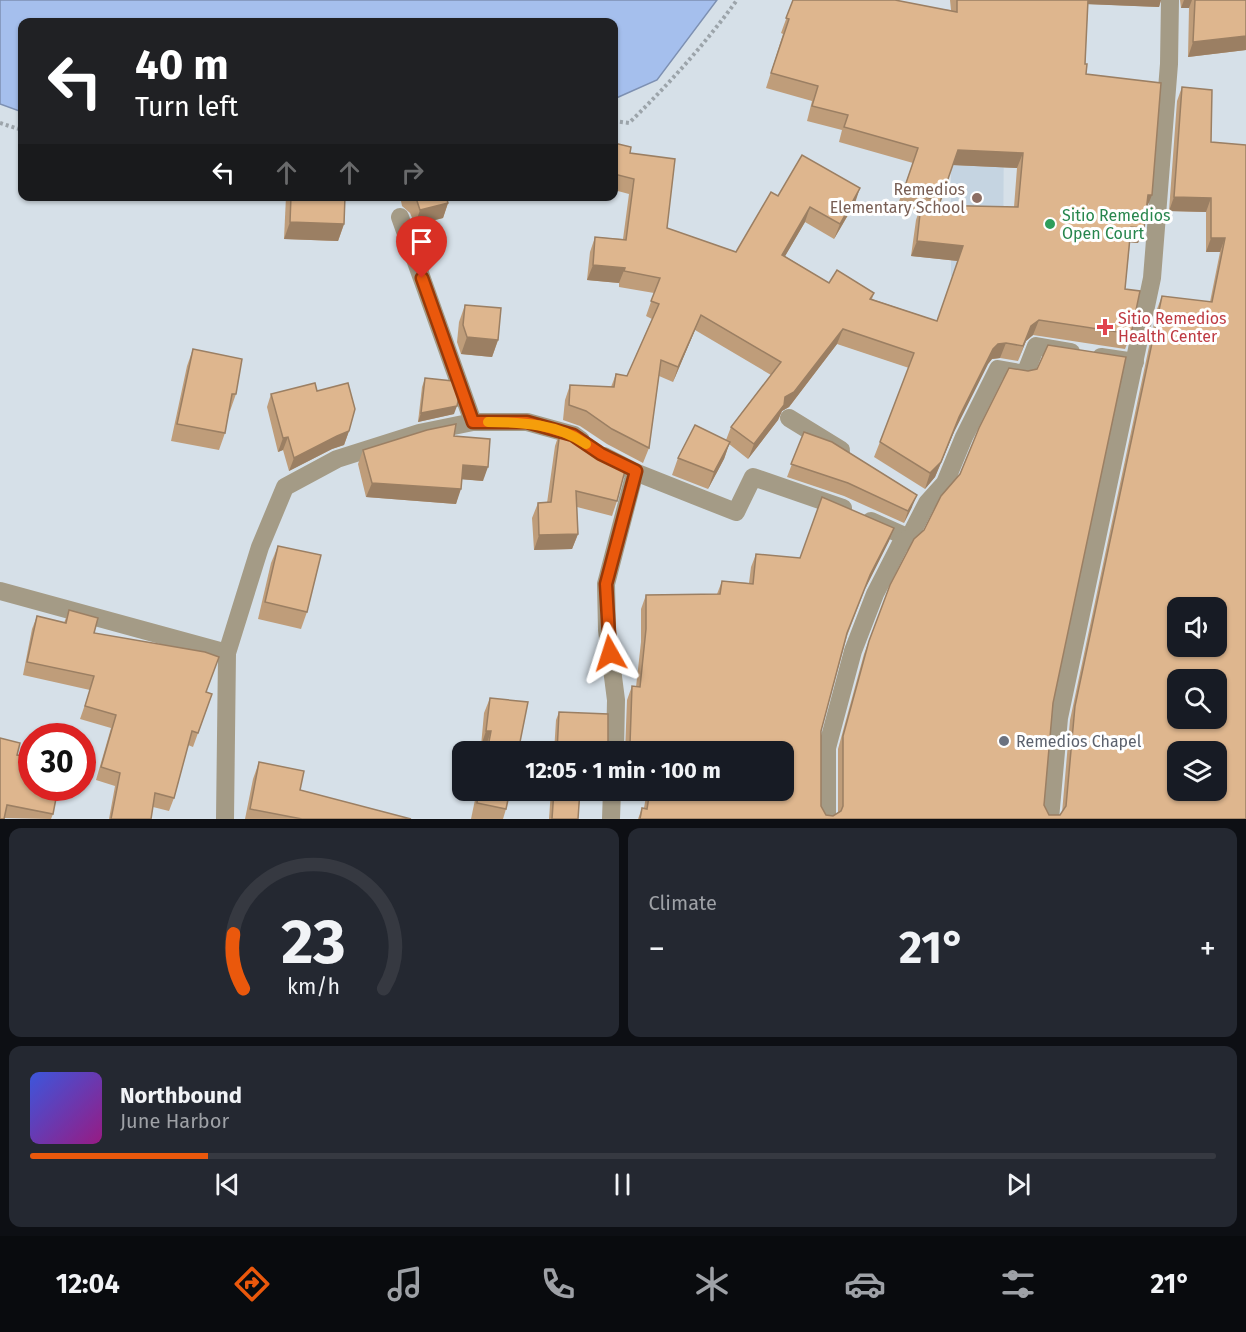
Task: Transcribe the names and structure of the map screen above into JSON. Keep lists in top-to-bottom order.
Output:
{
  "places": {
    "other": ["Remedios Elementary School", "Sitio Remedios Open Court", "Remedios Chapel"],
    "health": ["Sitio Remedios Health Center"]
  },
  "page": {
    "turn": ["40 m", "Turn left"],
    "limit": "30",
    "trip": "12:05 · 1 min · 100 m",
    "tile": "Climate",
    "heat": ["−", "21°", "+"],
    "song": ["Northbound", "June Harbor"],
    "tabs": ["12:04", "21°"],
    "gauge": ["23", "km/h"]
  }
}
